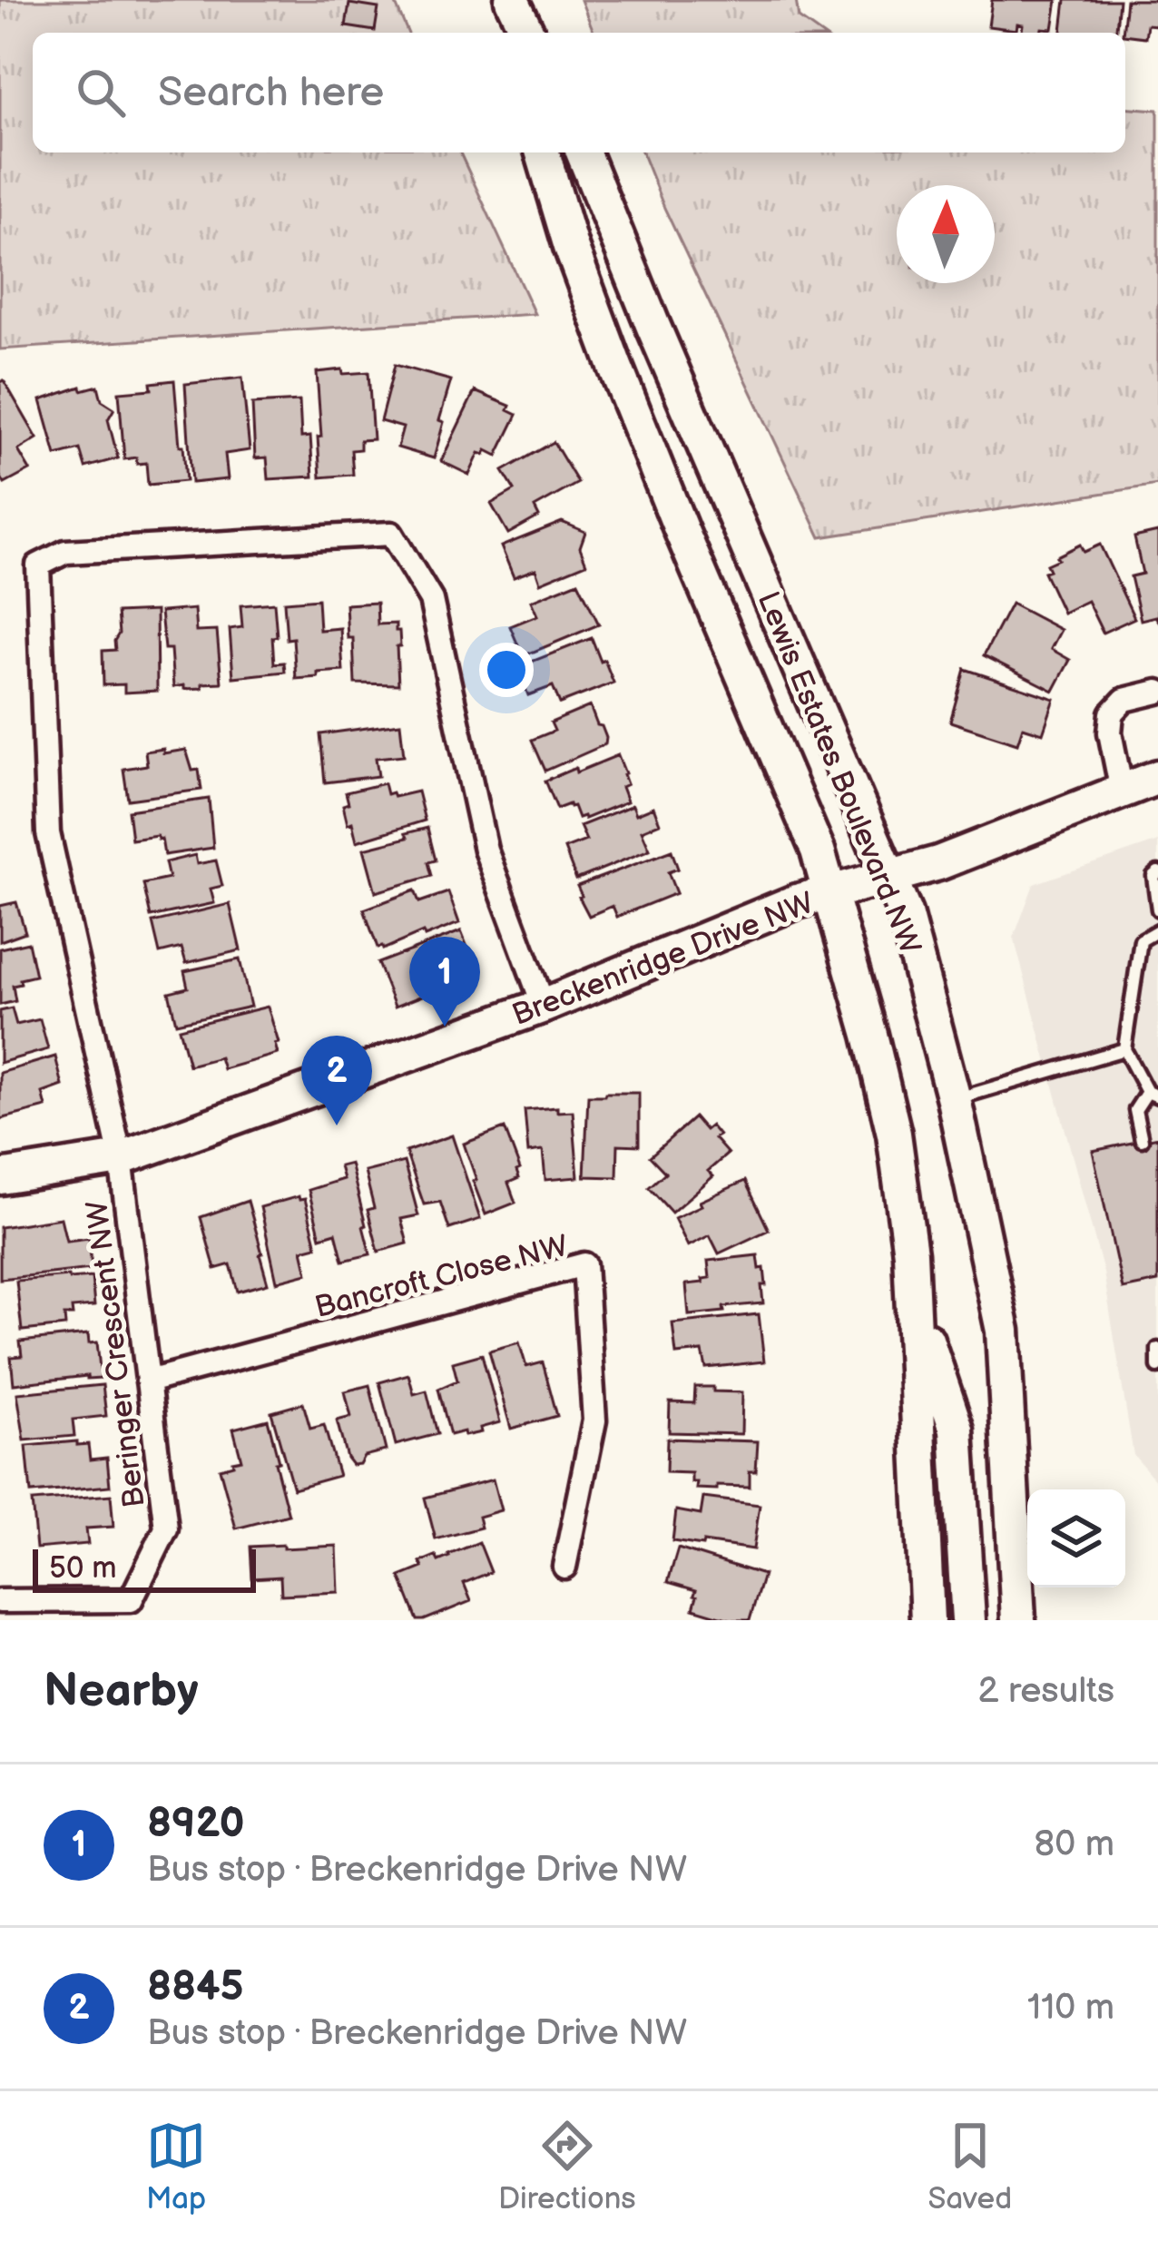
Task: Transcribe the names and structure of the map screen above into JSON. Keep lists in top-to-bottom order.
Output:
{
  "streets": {
    "main road": ["Lewis Estates Boulevard NW", "Breckenridge Drive NW"],
    "street": ["Bancroft Close NW", "Beringer Crescent NW"]
  },
  "crossings": [
    ["Lewis Estates Boulevard NW", "Breckenridge Drive NW"],
    ["Breckenridge Drive NW", "Beringer Crescent NW"],
    ["Bancroft Close NW", "Beringer Crescent NW"]
  ],
  "scale_bar": "50 m",
  "north": "top",
  "page": {
    "search": "Search here",
    "pins": ["1", "2"],
    "scale": "50 m",
    "heading": ["Nearby", "2 results"],
    "list": [
      {
        "mark": "1",
        "name": "8920",
        "note": "Bus stop · Breckenridge Drive NW",
        "value": "80 m"
      },
      {
        "mark": "2",
        "name": "8845",
        "note": "Bus stop · Breckenridge Drive NW",
        "value": "110 m"
      }
    ],
    "nav": ["Map", "Directions", "Saved"]
  }
}
